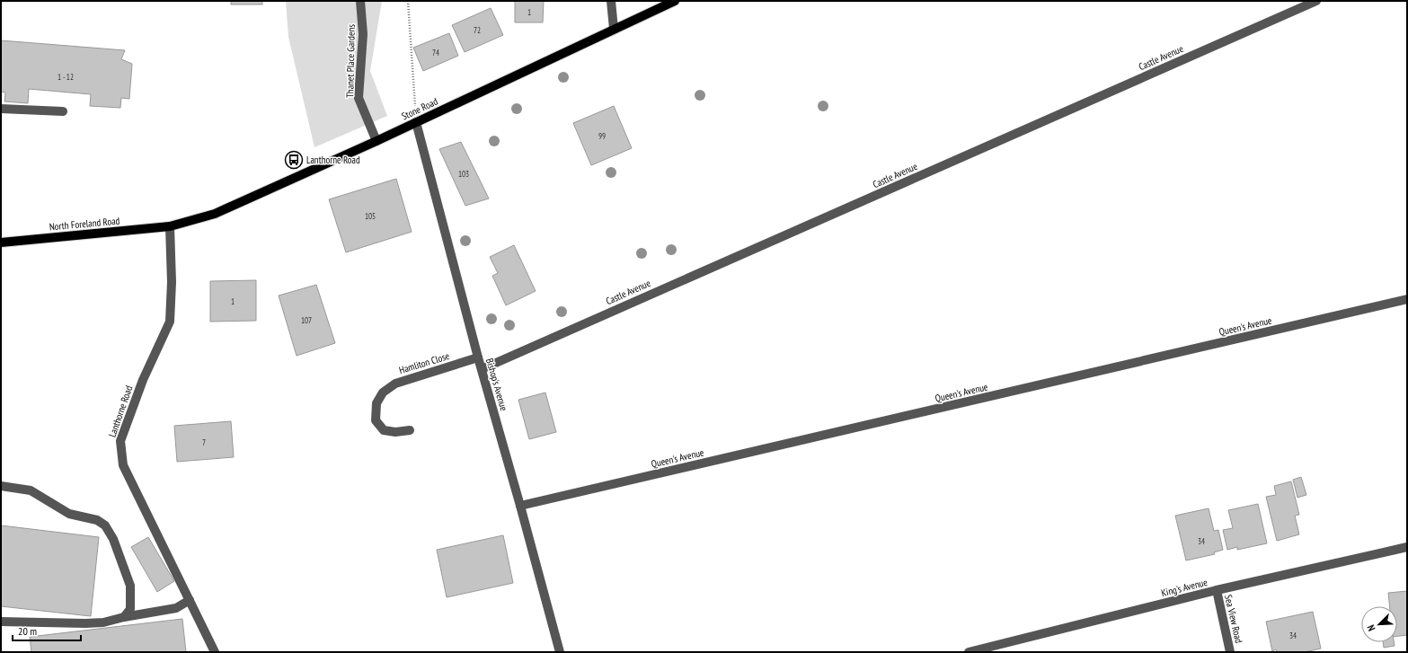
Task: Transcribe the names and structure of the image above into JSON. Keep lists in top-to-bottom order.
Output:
{
  "streets": {
    "main road": ["Stone Road", "North Foreland Road"],
    "street": [
      "Castle Avenue",
      "Thanet Place Gardens",
      "Queen's Avenue",
      "Hamliton Close",
      "Bishop's Avenue",
      "Lanthorne Road",
      "King's Avenue",
      "Sea View Road"
    ]
  },
  "crossings": [
    ["Castle Avenue", "Bishop's Avenue"],
    ["Thanet Place Gardens", "Stone Road"],
    ["Stone Road", "North Foreland Road"],
    ["Stone Road", "Bishop's Avenue"],
    ["Stone Road", "Lanthorne Road"],
    ["North Foreland Road", "Lanthorne Road"],
    ["Queen's Avenue", "Bishop's Avenue"],
    ["Hamliton Close", "Bishop's Avenue"],
    ["King's Avenue", "Sea View Road"]
  ],
  "places": {
    "bus stop": ["Lanthorne Road"]
  },
  "house_numbers": [
    "1",
    "72",
    "74",
    "1 - 12",
    "99",
    "103",
    "105",
    "1",
    "107",
    "7",
    "34",
    "34"
  ],
  "scale_bar": "20 m",
  "north": "bottom left"
}
